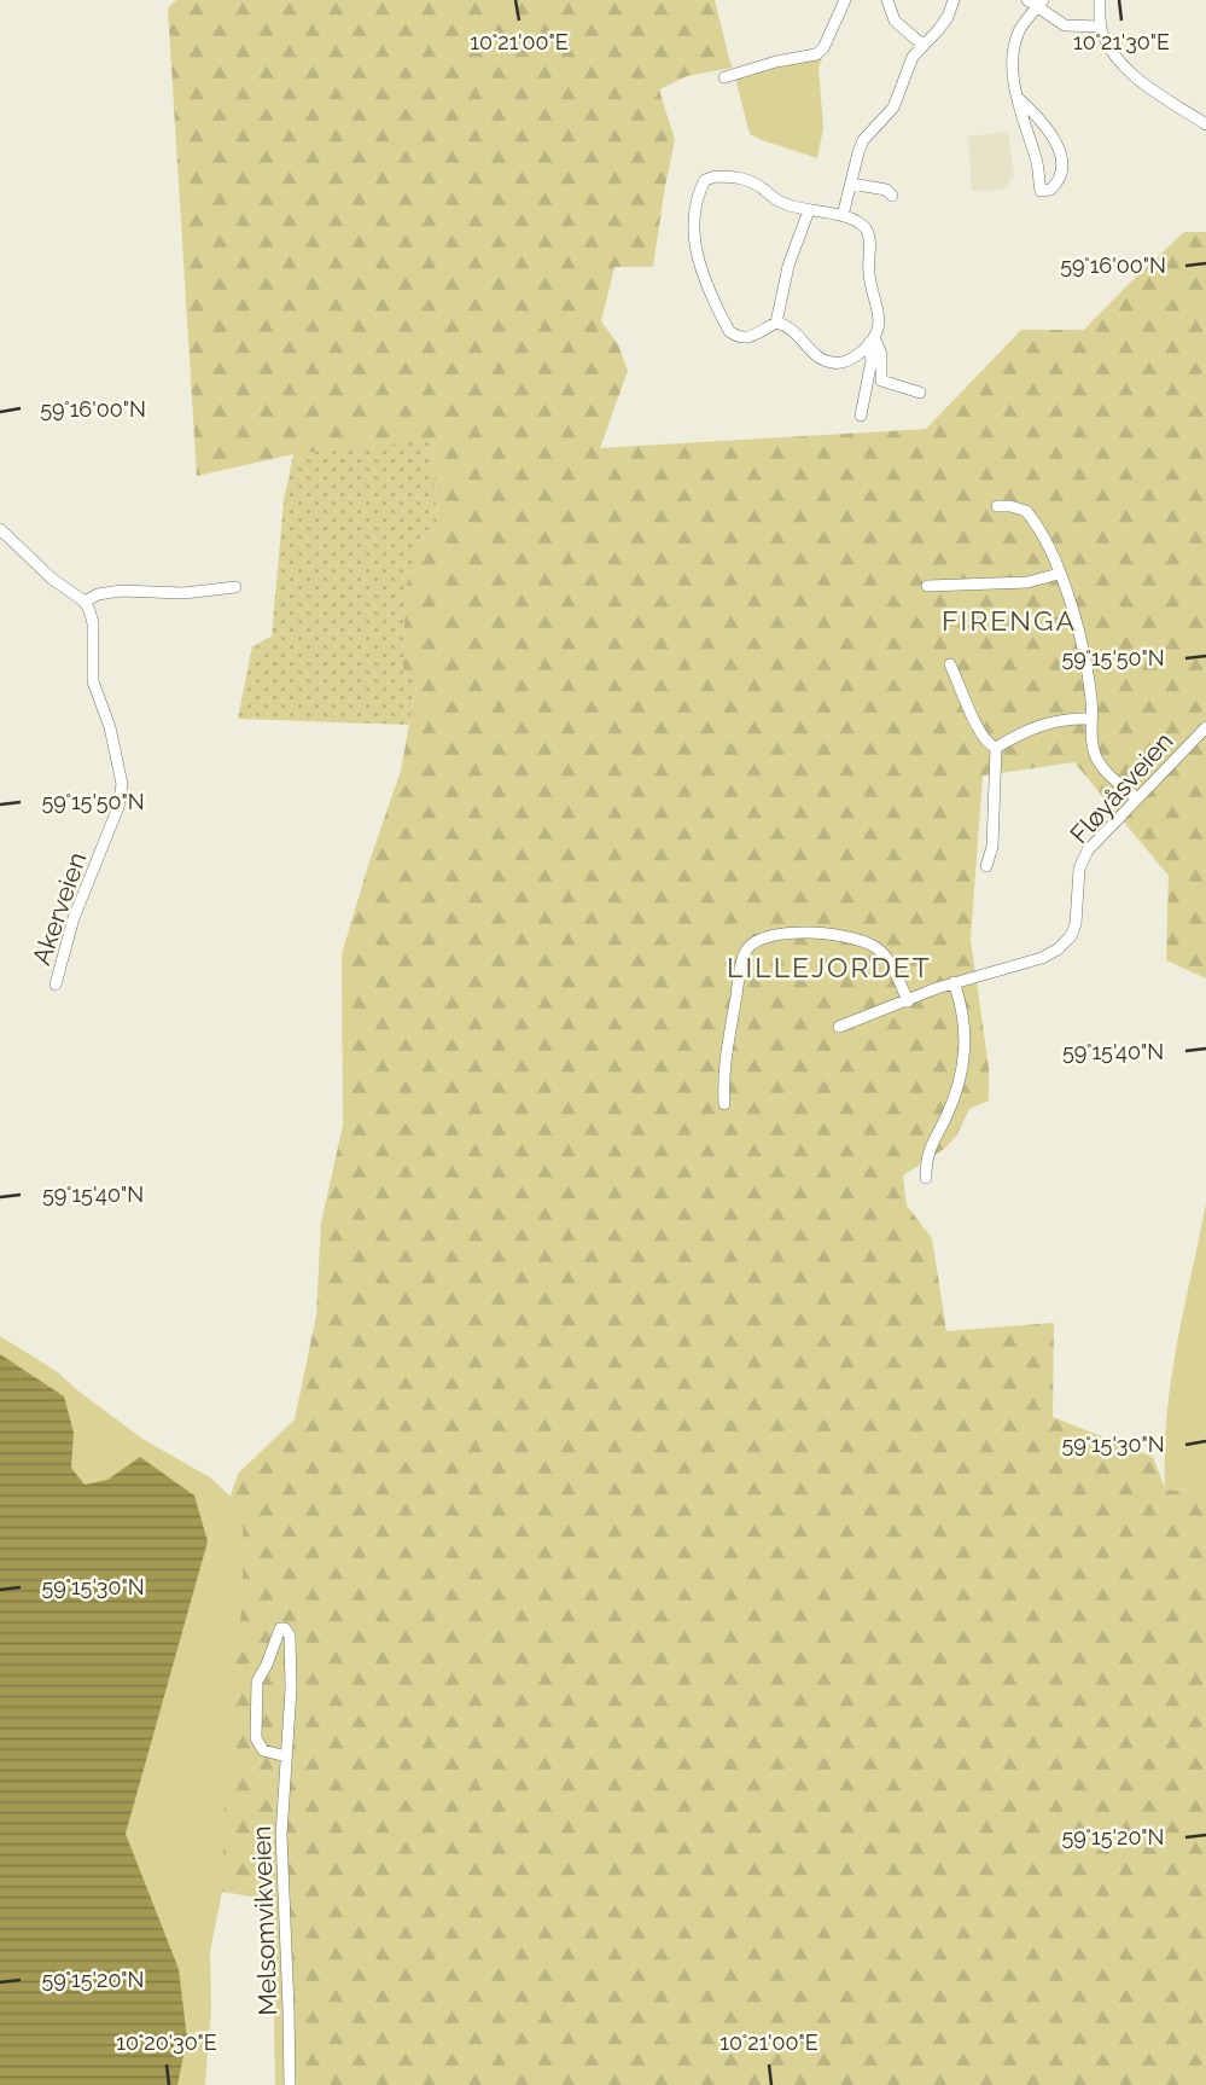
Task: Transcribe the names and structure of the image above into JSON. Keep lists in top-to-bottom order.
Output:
{
  "streets": {
    "street": ["Fløyåsveien", "Akerveien", "Melsomvikveien"]
  },
  "districts": ["FIRENGA", "LILLEJORDET"],
  "coordinates": [
    "10°21'00\"E",
    "10°21'30\"E",
    "59°16'00\"N",
    "59°15'50\"N",
    "59°15'40\"N",
    "59°15'30\"N",
    "59°15'20\"N",
    "10°20'30\"E"
  ]
}
